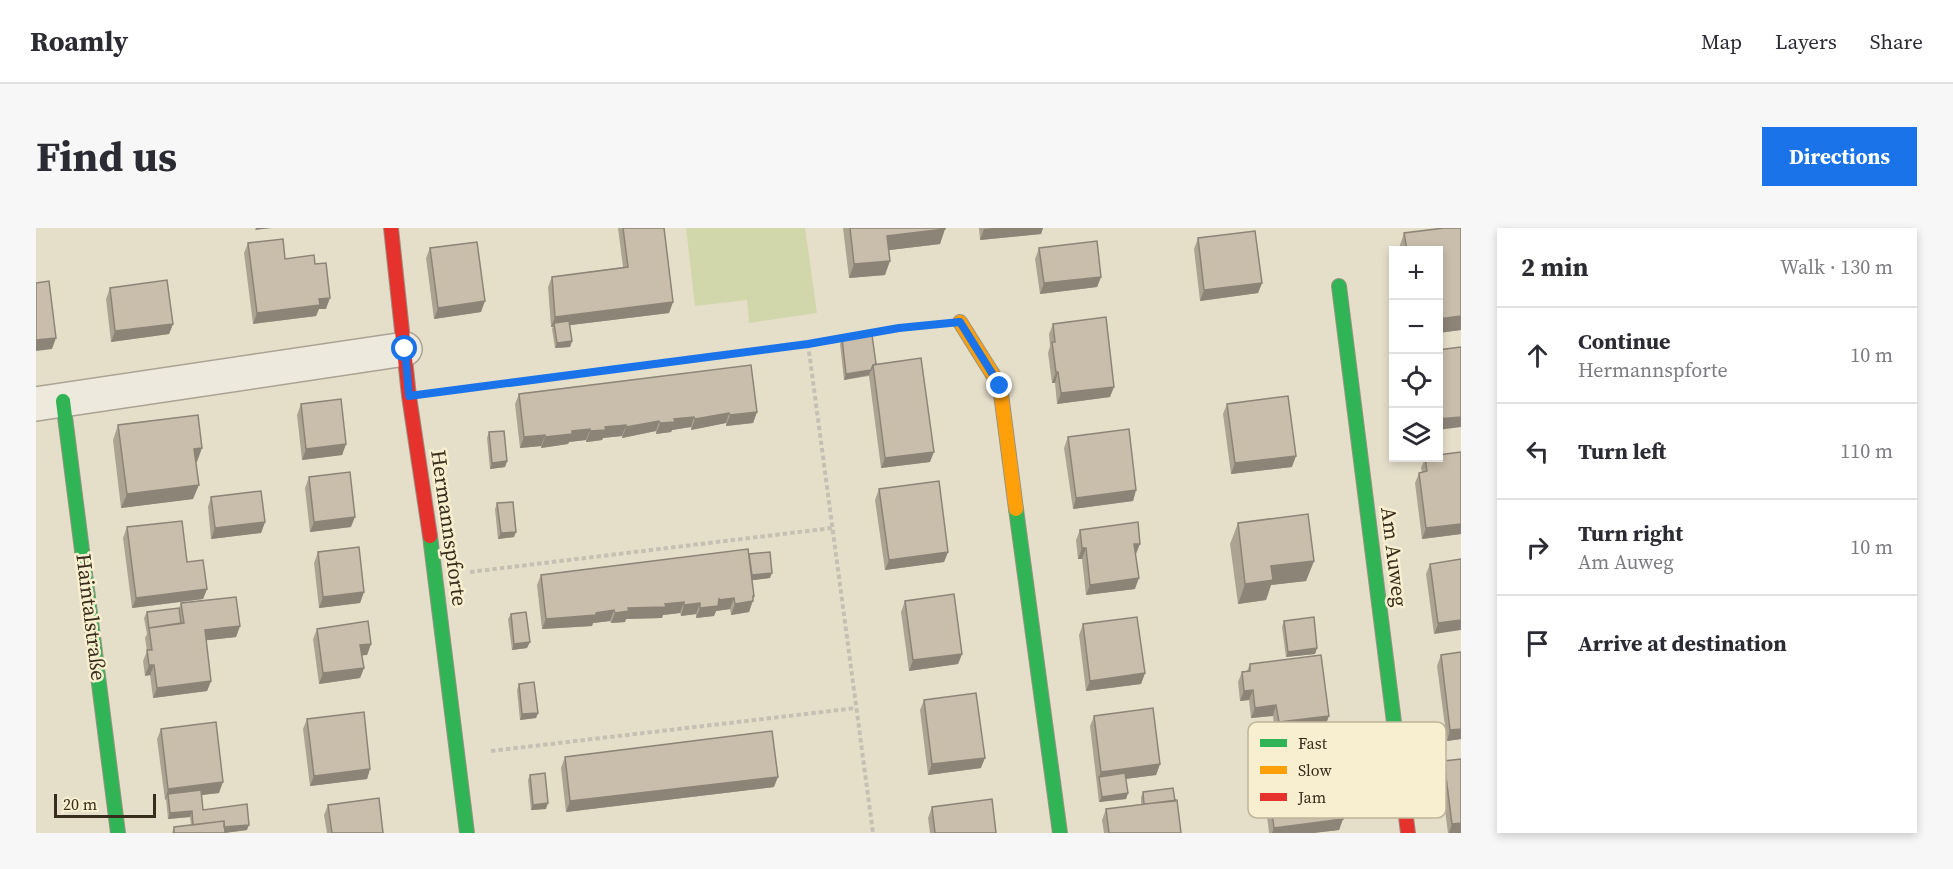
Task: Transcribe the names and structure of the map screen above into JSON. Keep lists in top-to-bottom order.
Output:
{
  "streets": {
    "street": ["Hermannspforte", "Am Auweg", "Haintalstraße"]
  },
  "crossings": [
    ["Hermannspforte", "Haintalstraße"]
  ],
  "legend": ["Fast", "Slow", "Jam"],
  "scale_bar": "20 m",
  "page": {
    "header": "Roamly",
    "nav": ["Map", "Layers", "Share"],
    "title": "Find us",
    "buttons": "Directions",
    "heading": ["2 min", "Walk · 130 m"],
    "map_buttons": ["+", "−"],
    "list": [
      ["Continue", "Hermannspforte", "10 m"],
      ["Turn left", "110 m"],
      ["Turn right", "Am Auweg", "10 m"],
      "Arrive at destination"
    ],
    "scale": "20 m"
  }
}
